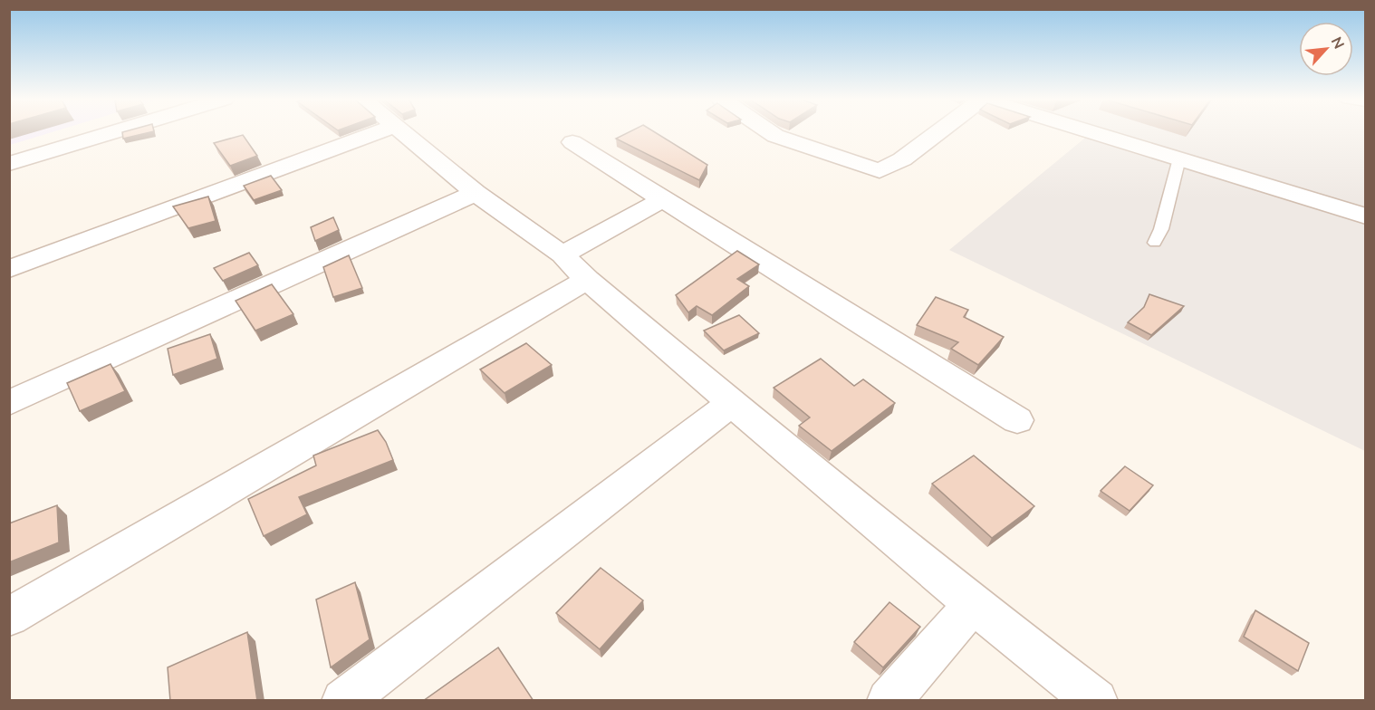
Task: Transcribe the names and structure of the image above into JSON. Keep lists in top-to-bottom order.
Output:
{
  "north": "top right"
}
